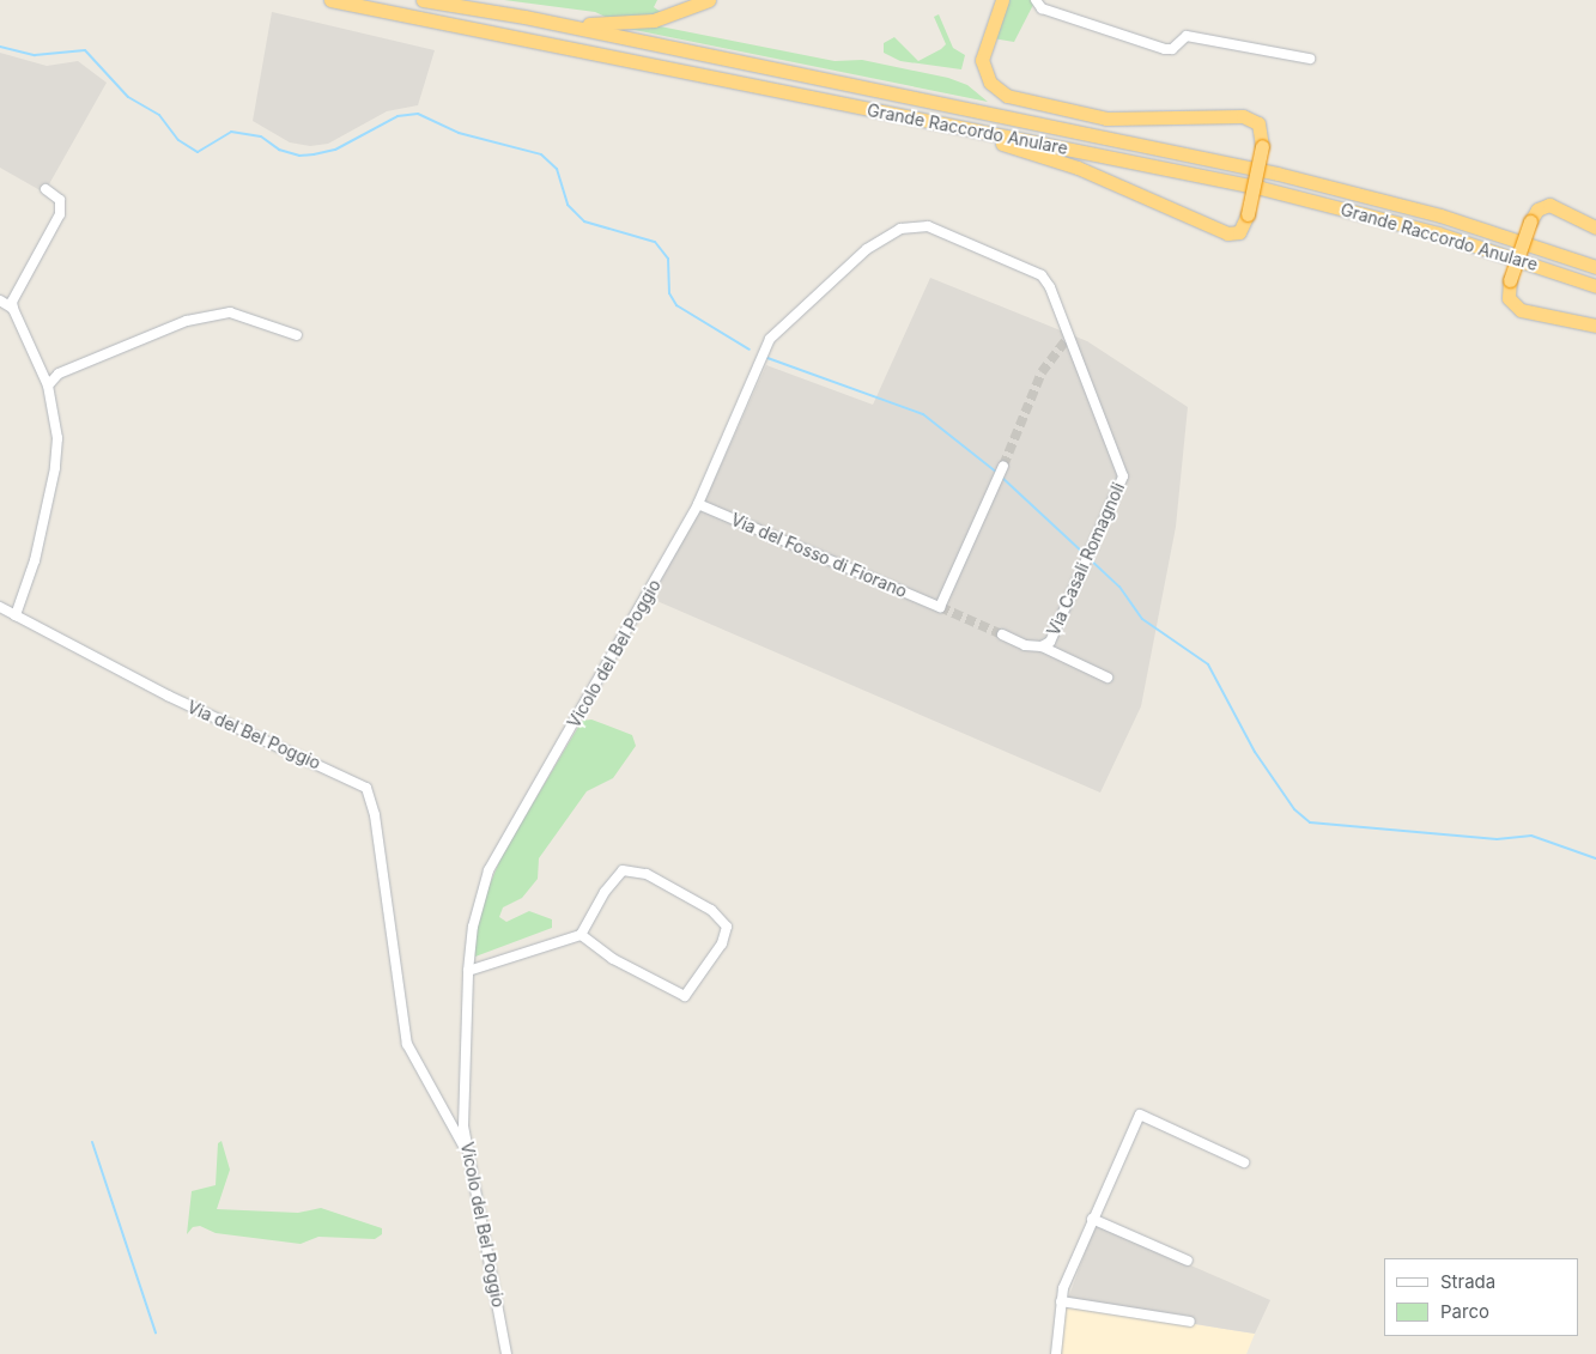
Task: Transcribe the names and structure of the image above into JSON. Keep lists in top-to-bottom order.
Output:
{
  "streets": {
    "highway": ["Grande Raccordo Anulare"],
    "street": [
      "Via del Fosso di Fiorano",
      "Via Casali Romagnoli",
      "Vicolo del Bel Poggio",
      "Via del Bel Poggio"
    ]
  },
  "crossings": [
    ["Via del Fosso di Fiorano", "Vicolo del Bel Poggio"],
    ["Via Casali Romagnoli", "Vicolo del Bel Poggio"],
    ["Vicolo del Bel Poggio", "Via del Bel Poggio"]
  ],
  "legend": ["Strada", "Parco"]
}
